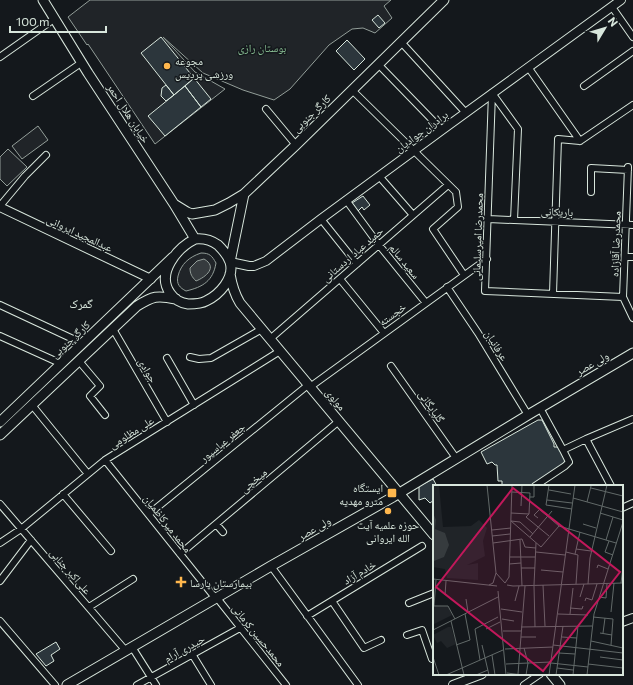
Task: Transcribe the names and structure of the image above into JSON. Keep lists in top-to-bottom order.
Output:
{
  "streets": {
    "main road": [
      "خیابان هلال احمر",
      "کارگر جنوبی",
      "ولی عصر",
      "مولوی"
    ],
    "street": [
      "برادران جوادیان",
      "باریکانی",
      "عبدالمجید ایروانی",
      "محمدرضا امیرسلیمانی",
      "محمدرضا آقازاده",
      "حمید عباد اردستانی",
      "سعید سالم",
      "خجسته",
      "عرفانیان",
      "جوادی",
      "گلپایگانی",
      "علی مظلومی",
      "جعفر عباسپور",
      "میخچی",
      "محمد میرکاظمیان",
      "علی‌اکبر جنابی",
      "خادم آزاد",
      "محمدحسین کرمانی",
      "حیدری آرام"
    ]
  },
  "crossings": [
    ["خیابان هلال احمر", "کارگر جنوبی"],
    ["خیابان هلال احمر", "برادران جوادیان"],
    ["خیابان هلال احمر", "مولوی"],
    ["کارگر جنوبی", "برادران جوادیان"],
    ["کارگر جنوبی", "عبدالمجید ایروانی"],
    ["کارگر جنوبی", "جوادی"],
    ["کارگر جنوبی", "مولوی"],
    ["برادران جوادیان", "محمدرضا امیرسلیمانی"],
    ["برادران جوادیان", "سعید سالم"],
    ["برادران جوادیان", "مولوی"],
    ["باریکانی", "محمدرضا امیرسلیمانی"],
    ["باریکانی", "محمدرضا آقازاده"],
    ["محمدرضا امیرسلیمانی", "محمدرضا آقازاده"],
    ["محمدرضا امیرسلیمانی", "خجسته"],
    ["حمید عباد اردستانی", "سعید سالم"],
    ["حمید عباد اردستانی", "مولوی"],
    ["سعید سالم", "خجسته"],
    ["خجسته", "عرفانیان"],
    ["خجسته", "مولوی"],
    ["خجسته", "جعفر عباسپور"],
    ["عرفانیان", "ولی عصر"],
    ["ولی عصر", "مولوی"],
    ["ولی عصر", "گلپایگانی"],
    ["ولی عصر", "محمد میرکاظمیان"],
    ["ولی عصر", "علی‌اکبر جنابی"],
    ["ولی عصر", "محمدحسین کرمانی"],
    ["جوادی", "علی مظلومی"],
    ["مولوی", "علی مظلومی"],
    ["مولوی", "جعفر عباسپور"],
    ["مولوی", "میخچی"],
    ["علی مظلومی", "محمد میرکاظمیان"],
    ["علی مظلومی", "علی‌اکبر جنابی"],
    ["جعفر عباسپور", "محمد میرکاظمیان"],
    ["میخچی", "محمد میرکاظمیان"],
    ["محمد میرکاظمیان", "محمدحسین کرمانی"],
    ["علی‌اکبر جنابی", "حیدری آرام"],
    ["محمدحسین کرمانی", "حیدری آرام"]
  ],
  "districts": ["گمرک"],
  "parks": ["بوستان رازی"],
  "places": {
    "other": ["مجوعه ورزشی پردیس", "حوزه علمیه آیت‌ الله ایروانی"],
    "transit": ["ایستگاه مترو مهدیه"],
    "health": ["بیمارستان پارسا"]
  },
  "scale_bar": "100 m",
  "north": "top right"
}
